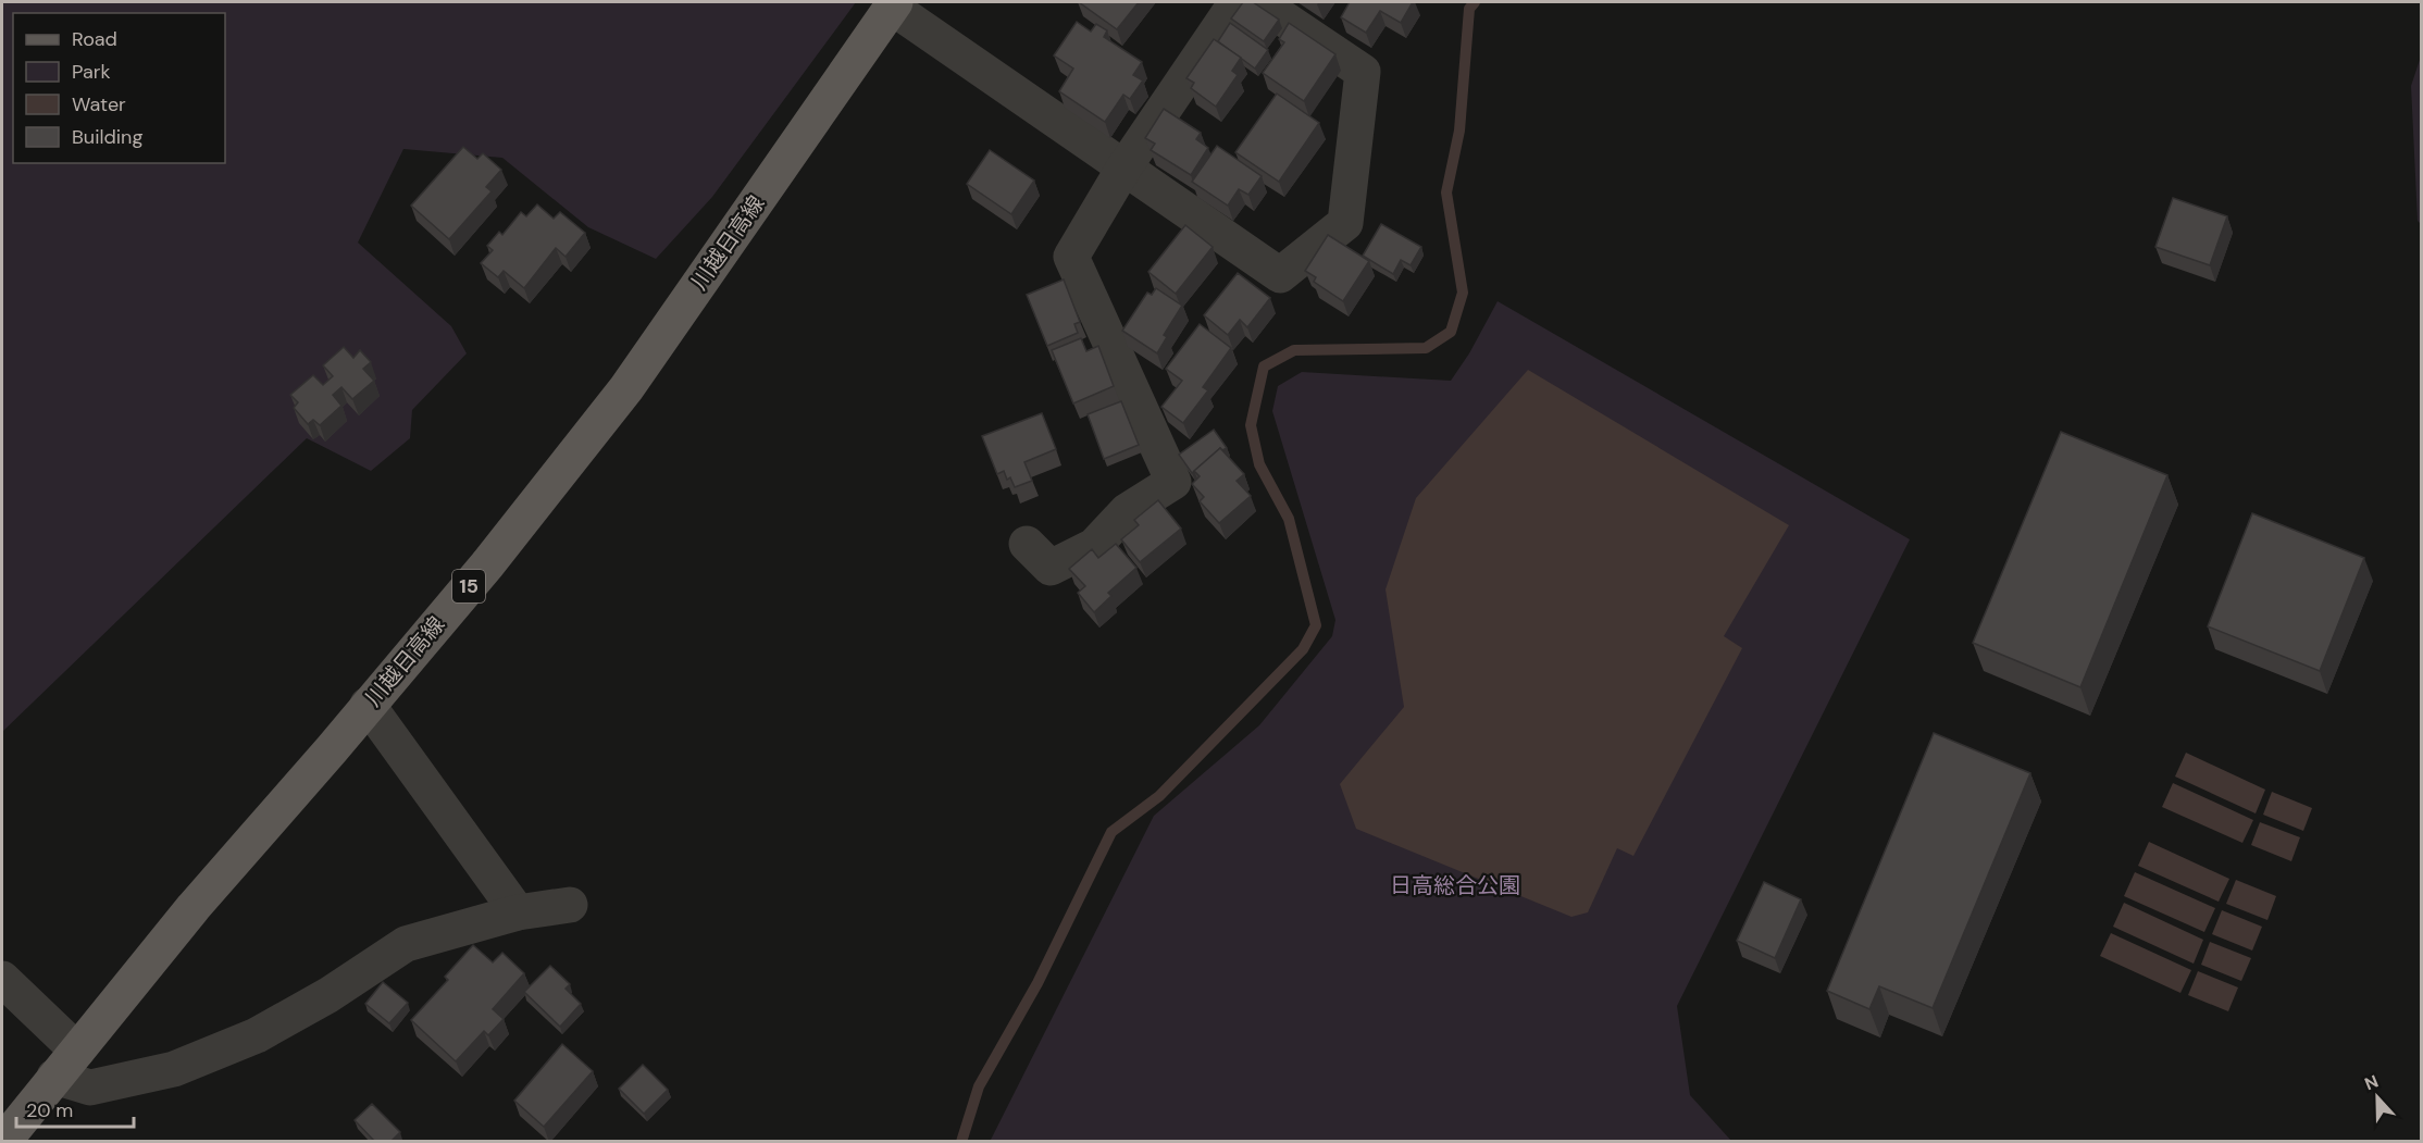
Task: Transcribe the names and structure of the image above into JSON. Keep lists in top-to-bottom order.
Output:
{
  "streets": {
    "main road": ["川越日高線", "15"]
  },
  "parks": ["日高総合公園"],
  "legend": [
    "Road",
    "Park",
    "Water",
    "Building"
  ],
  "scale_bar": "20 m",
  "north": "top"
}
